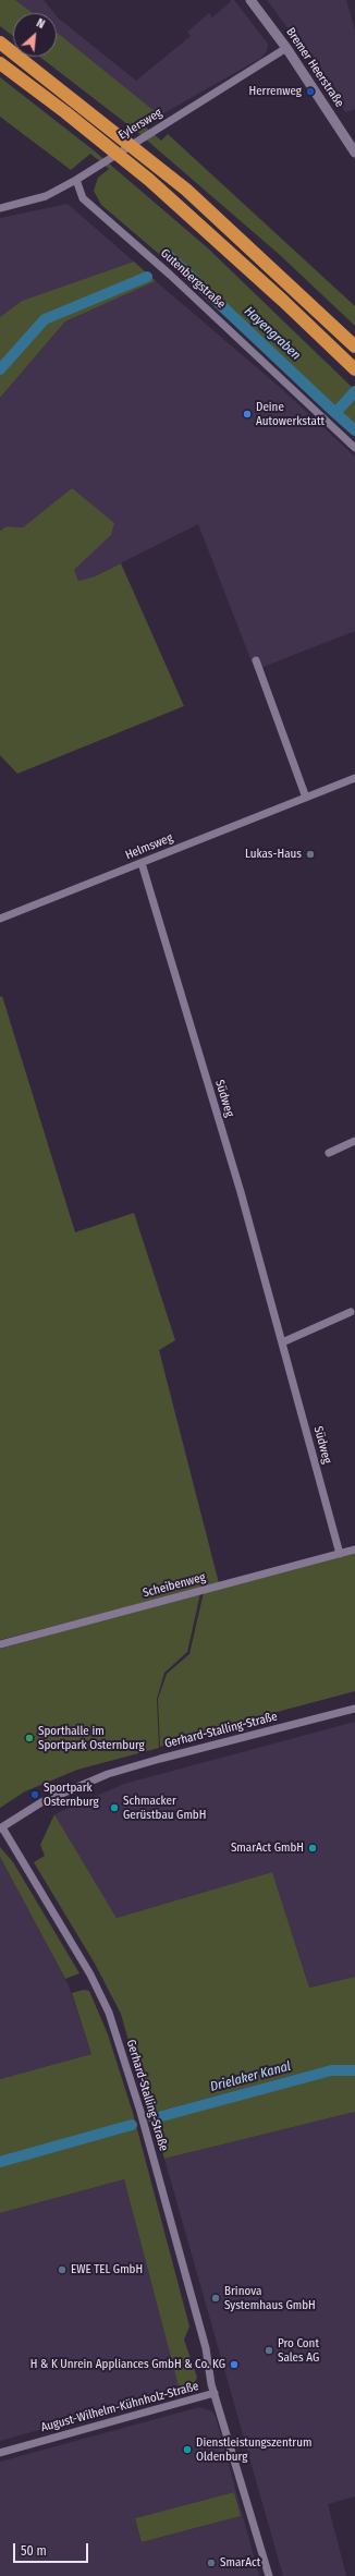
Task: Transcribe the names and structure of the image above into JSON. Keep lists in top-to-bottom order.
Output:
{
  "streets": {
    "street": [
      "Bremer Heerstraße",
      "Eylersweg",
      "Gutenbergstraße",
      "Helmsweg",
      "Südweg",
      "Scheibenweg",
      "Gerhard-Stalling-Straße",
      "August-Wilhelm-Kühnholz-Straße"
    ]
  },
  "crossings": [
    ["Bremer Heerstraße", "Eylersweg"],
    ["Eylersweg", "Gutenbergstraße"],
    ["Helmsweg", "Südweg"],
    ["Südweg", "Scheibenweg"],
    ["Gerhard-Stalling-Straße", "August-Wilhelm-Kühnholz-Straße"]
  ],
  "water": ["Hayengraben", "Drielaker Kanal"],
  "places": [
    "Herrenweg",
    "Deine Autowerkstatt",
    "Lukas-Haus",
    "Sporthalle im Sportpark Osternburg",
    "Sportpark Osternburg",
    "Schmacker Gerüstbau GmbH",
    "SmarAct GmbH",
    "EWE TEL GmbH",
    "Brinova Systemhaus GmbH",
    "Pro Cont Sales AG",
    "H & K Unrein Appliances GmbH & Co. KG",
    "Dienstleistungszentrum Oldenburg",
    "SmarAct"
  ],
  "scale_bar": "50 m",
  "north": "top right"
}
